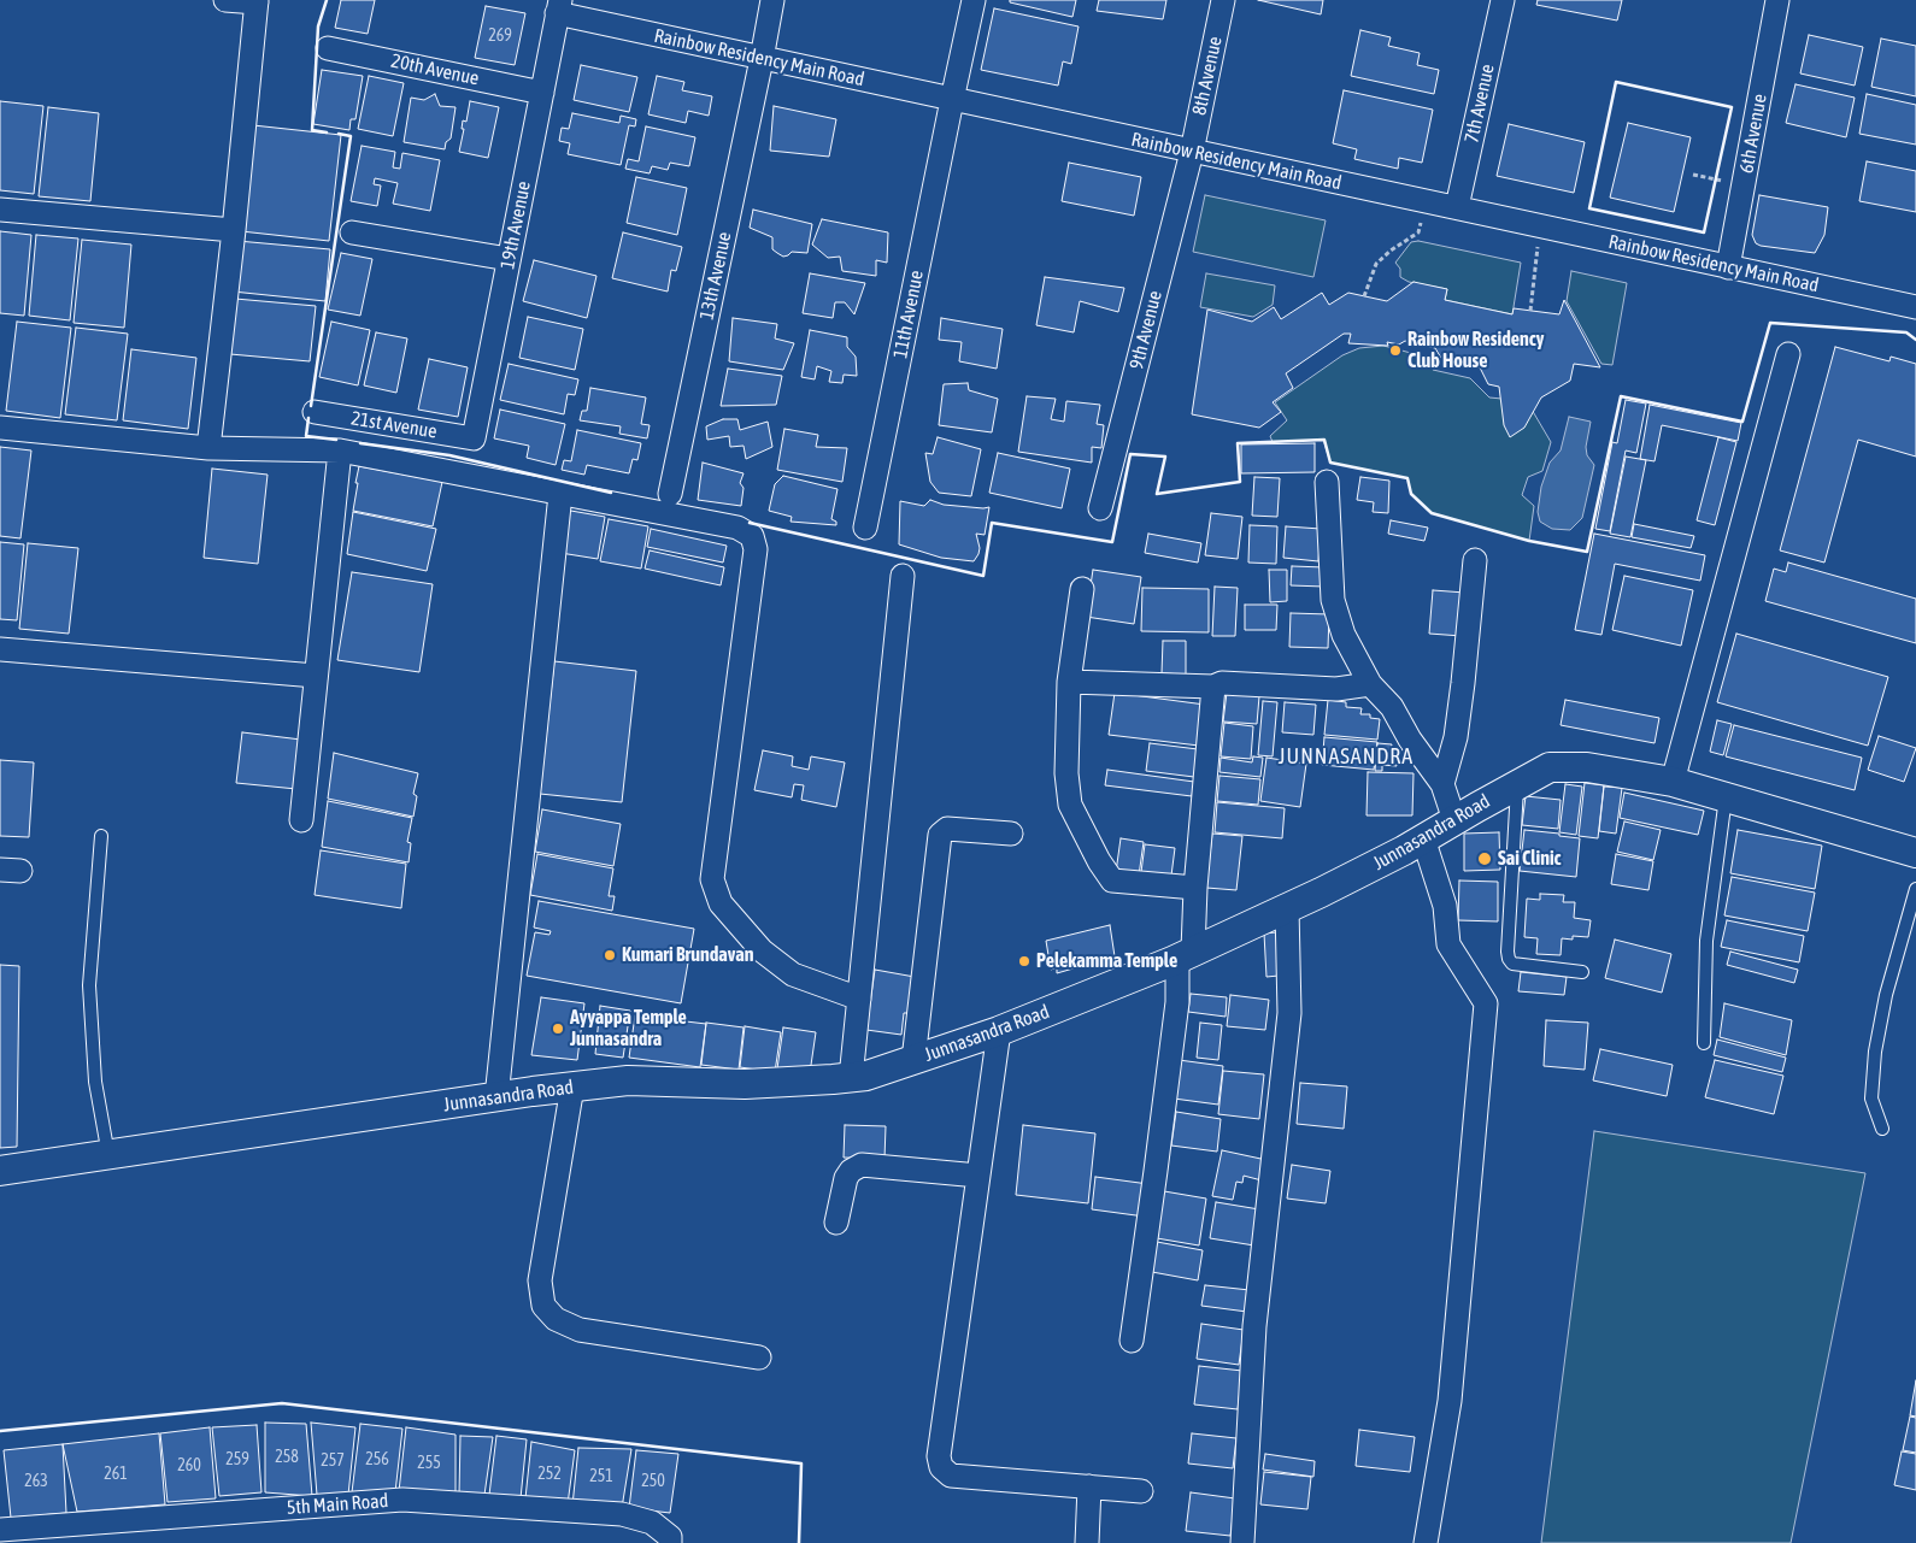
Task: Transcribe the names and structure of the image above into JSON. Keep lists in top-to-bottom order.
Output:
{
  "streets": {
    "street": [
      "Rainbow Residency Main Road",
      "20th Avenue",
      "8th Avenue",
      "7th Avenue",
      "6th Avenue",
      "19th Avenue",
      "13th Avenue",
      "11th Avenue",
      "9th Avenue",
      "21st Avenue",
      "Junnasandra Road",
      "5th Main Road"
    ]
  },
  "crossings": [
    ["Rainbow Residency Main Road", "8th Avenue"],
    ["Rainbow Residency Main Road", "7th Avenue"],
    ["Rainbow Residency Main Road", "6th Avenue"],
    ["Rainbow Residency Main Road", "19th Avenue"],
    ["Rainbow Residency Main Road", "13th Avenue"],
    ["Rainbow Residency Main Road", "11th Avenue"],
    ["Rainbow Residency Main Road", "9th Avenue"],
    ["20th Avenue", "19th Avenue"],
    ["8th Avenue", "9th Avenue"],
    ["19th Avenue", "21st Avenue"]
  ],
  "districts": ["JUNNASANDRA"],
  "places": [
    "Rainbow Residency Club House",
    "Sai Clinic",
    "Kumari Brundavan",
    "Pelekamma Temple",
    "Ayyappa Temple Junnasandra"
  ],
  "house_numbers": [
    "269",
    "258",
    "259",
    "256",
    "257",
    "255",
    "260",
    "261",
    "252",
    "251",
    "263",
    "250"
  ]
}
